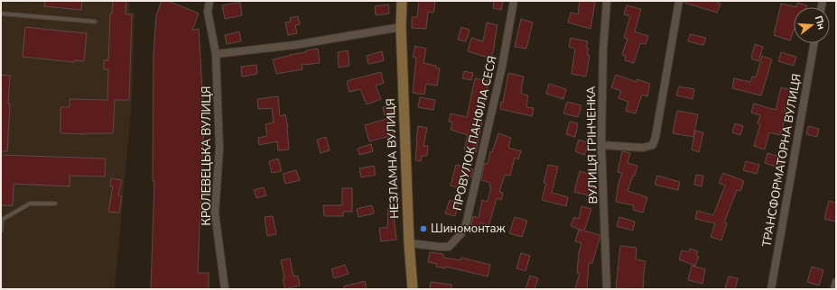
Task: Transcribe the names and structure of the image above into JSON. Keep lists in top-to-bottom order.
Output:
{
  "streets": {
    "street": [
      "ПРОВУЛОК ПАНФІЛА СЕСЯ",
      "ВУЛИЦЯ ГРІНЧЕНКА",
      "КРОЛЕВЕЦЬКА ВУЛИЦЯ",
      "НЕЗЛАМНА ВУЛИЦЯ",
      "ТРАНСФОРМАТОРНА ВУЛИЦЯ"
    ]
  },
  "crossings": [
    ["ПРОВУЛОК ПАНФІЛА СЕСЯ", "НЕЗЛАМНА ВУЛИЦЯ"]
  ],
  "places": ["Шиномонтаж"],
  "north": "right"
}
